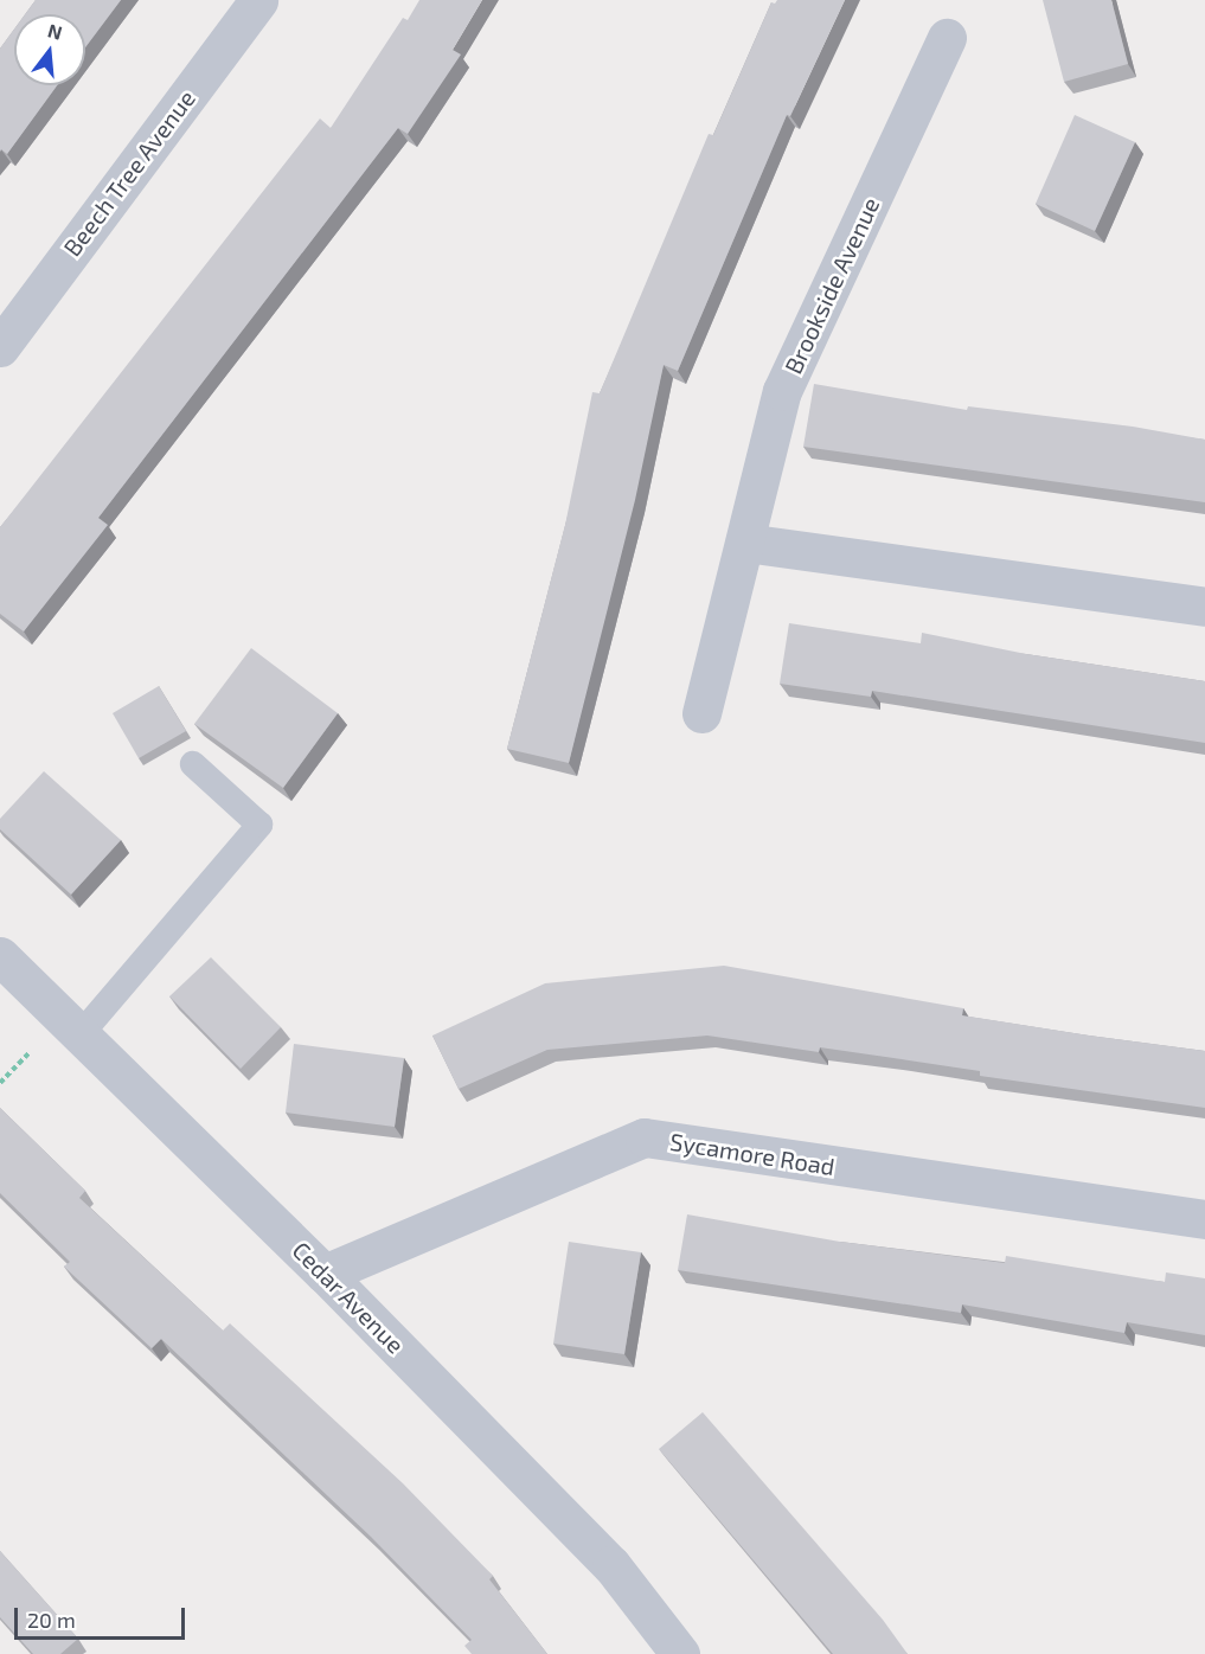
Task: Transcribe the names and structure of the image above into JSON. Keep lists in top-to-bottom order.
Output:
{
  "streets": {
    "street": [
      "Beech Tree Avenue",
      "Brookside Avenue",
      "Sycamore Road",
      "Cedar Avenue"
    ]
  },
  "crossings": [
    ["Sycamore Road", "Cedar Avenue"]
  ],
  "scale_bar": "20 m",
  "north": "top"
}
